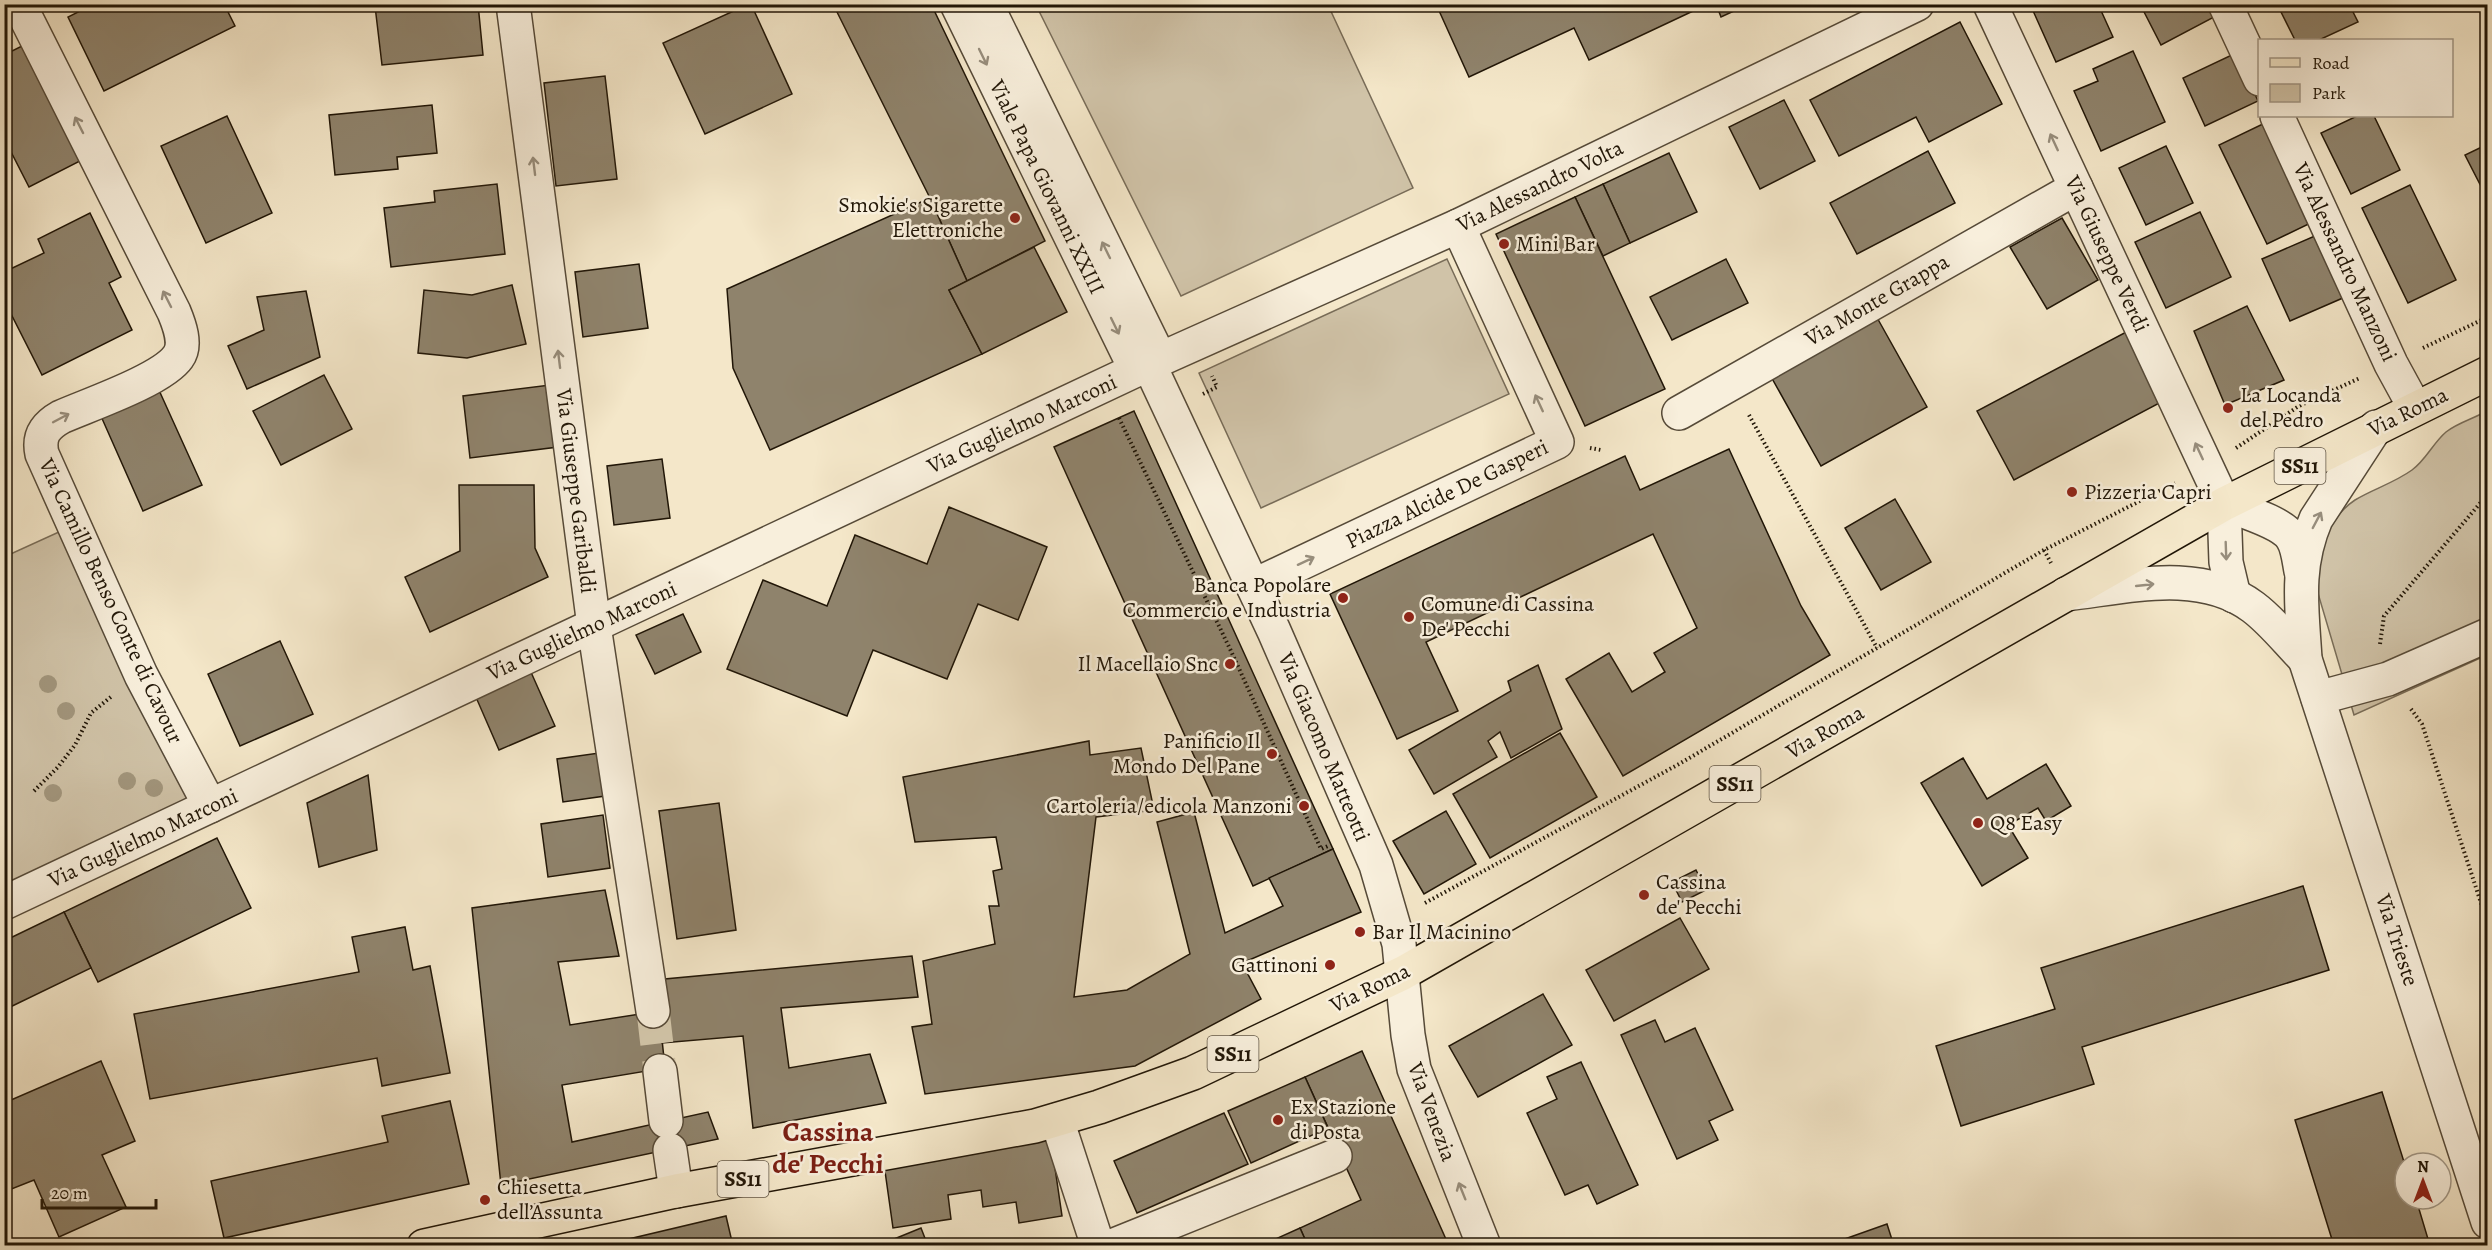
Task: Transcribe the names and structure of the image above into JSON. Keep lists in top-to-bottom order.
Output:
{
  "streets": {
    "main road": ["Via Roma", "SS11"],
    "street": [
      "Via Alessandro Volta",
      "Viale Papa Giovanni XXIII",
      "Via Giuseppe Verdi",
      "Via Alessandro Manzoni",
      "Via Monte Grappa",
      "Via Guglielmo Marconi",
      "Via Giuseppe Garibaldi",
      "Piazza Alcide De Gasperi",
      "Via Camillo Benso Conte di Cavour",
      "Via Giacomo Matteotti",
      "Via Trieste",
      "Via Venezia"
    ]
  },
  "crossings": [
    ["Via Alessandro Volta", "Viale Papa Giovanni XXIII"],
    ["Via Alessandro Volta", "Via Guglielmo Marconi"],
    ["Via Alessandro Volta", "Piazza Alcide De Gasperi"],
    ["Via Alessandro Volta", "Via Giacomo Matteotti"],
    ["Viale Papa Giovanni XXIII", "Via Guglielmo Marconi"],
    ["Viale Papa Giovanni XXIII", "Via Giacomo Matteotti"],
    ["Via Giuseppe Verdi", "Via Monte Grappa"],
    ["Via Giuseppe Verdi", "Via Roma"],
    ["Via Giuseppe Verdi", "Via Trieste"],
    ["Via Alessandro Manzoni", "Via Roma"],
    ["Via Roma", "Via Giacomo Matteotti"],
    ["Via Roma", "Via Trieste"],
    ["Via Roma", "Via Venezia"],
    ["Via Guglielmo Marconi", "Via Giuseppe Garibaldi"],
    ["Via Guglielmo Marconi", "Via Camillo Benso Conte di Cavour"],
    ["Via Guglielmo Marconi", "Via Giacomo Matteotti"],
    ["Piazza Alcide De Gasperi", "Via Giacomo Matteotti"],
    ["Via Giacomo Matteotti", "Via Venezia"]
  ],
  "one_way": [
    "Via Giuseppe Verdi",
    "Via Giuseppe Garibaldi",
    "Via Camillo Benso Conte di Cavour",
    "Via Venezia"
  ],
  "districts": ["Cassina de' Pecchi"],
  "places": [
    "Smokie's Sigarette Elettroniche",
    "Mini Bar",
    "La Locanda del Pedro",
    "Pizzeria Capri",
    "Banca Popolare Commercio e Industria",
    "Comune di Cassina De' Pecchi",
    "Il Macellaio Snc",
    "Panificio Il Mondo Del Pane",
    "Cartoleria/edicola Manzoni",
    "Q8 Easy",
    "Cassina de' Pecchi",
    "Bar Il Macinino",
    "Gattinoni",
    "Ex Stazione di Posta",
    "Chiesetta dell’Assunta"
  ],
  "legend": ["Road", "Park"],
  "scale_bar": "20 m",
  "north": "top"
}
